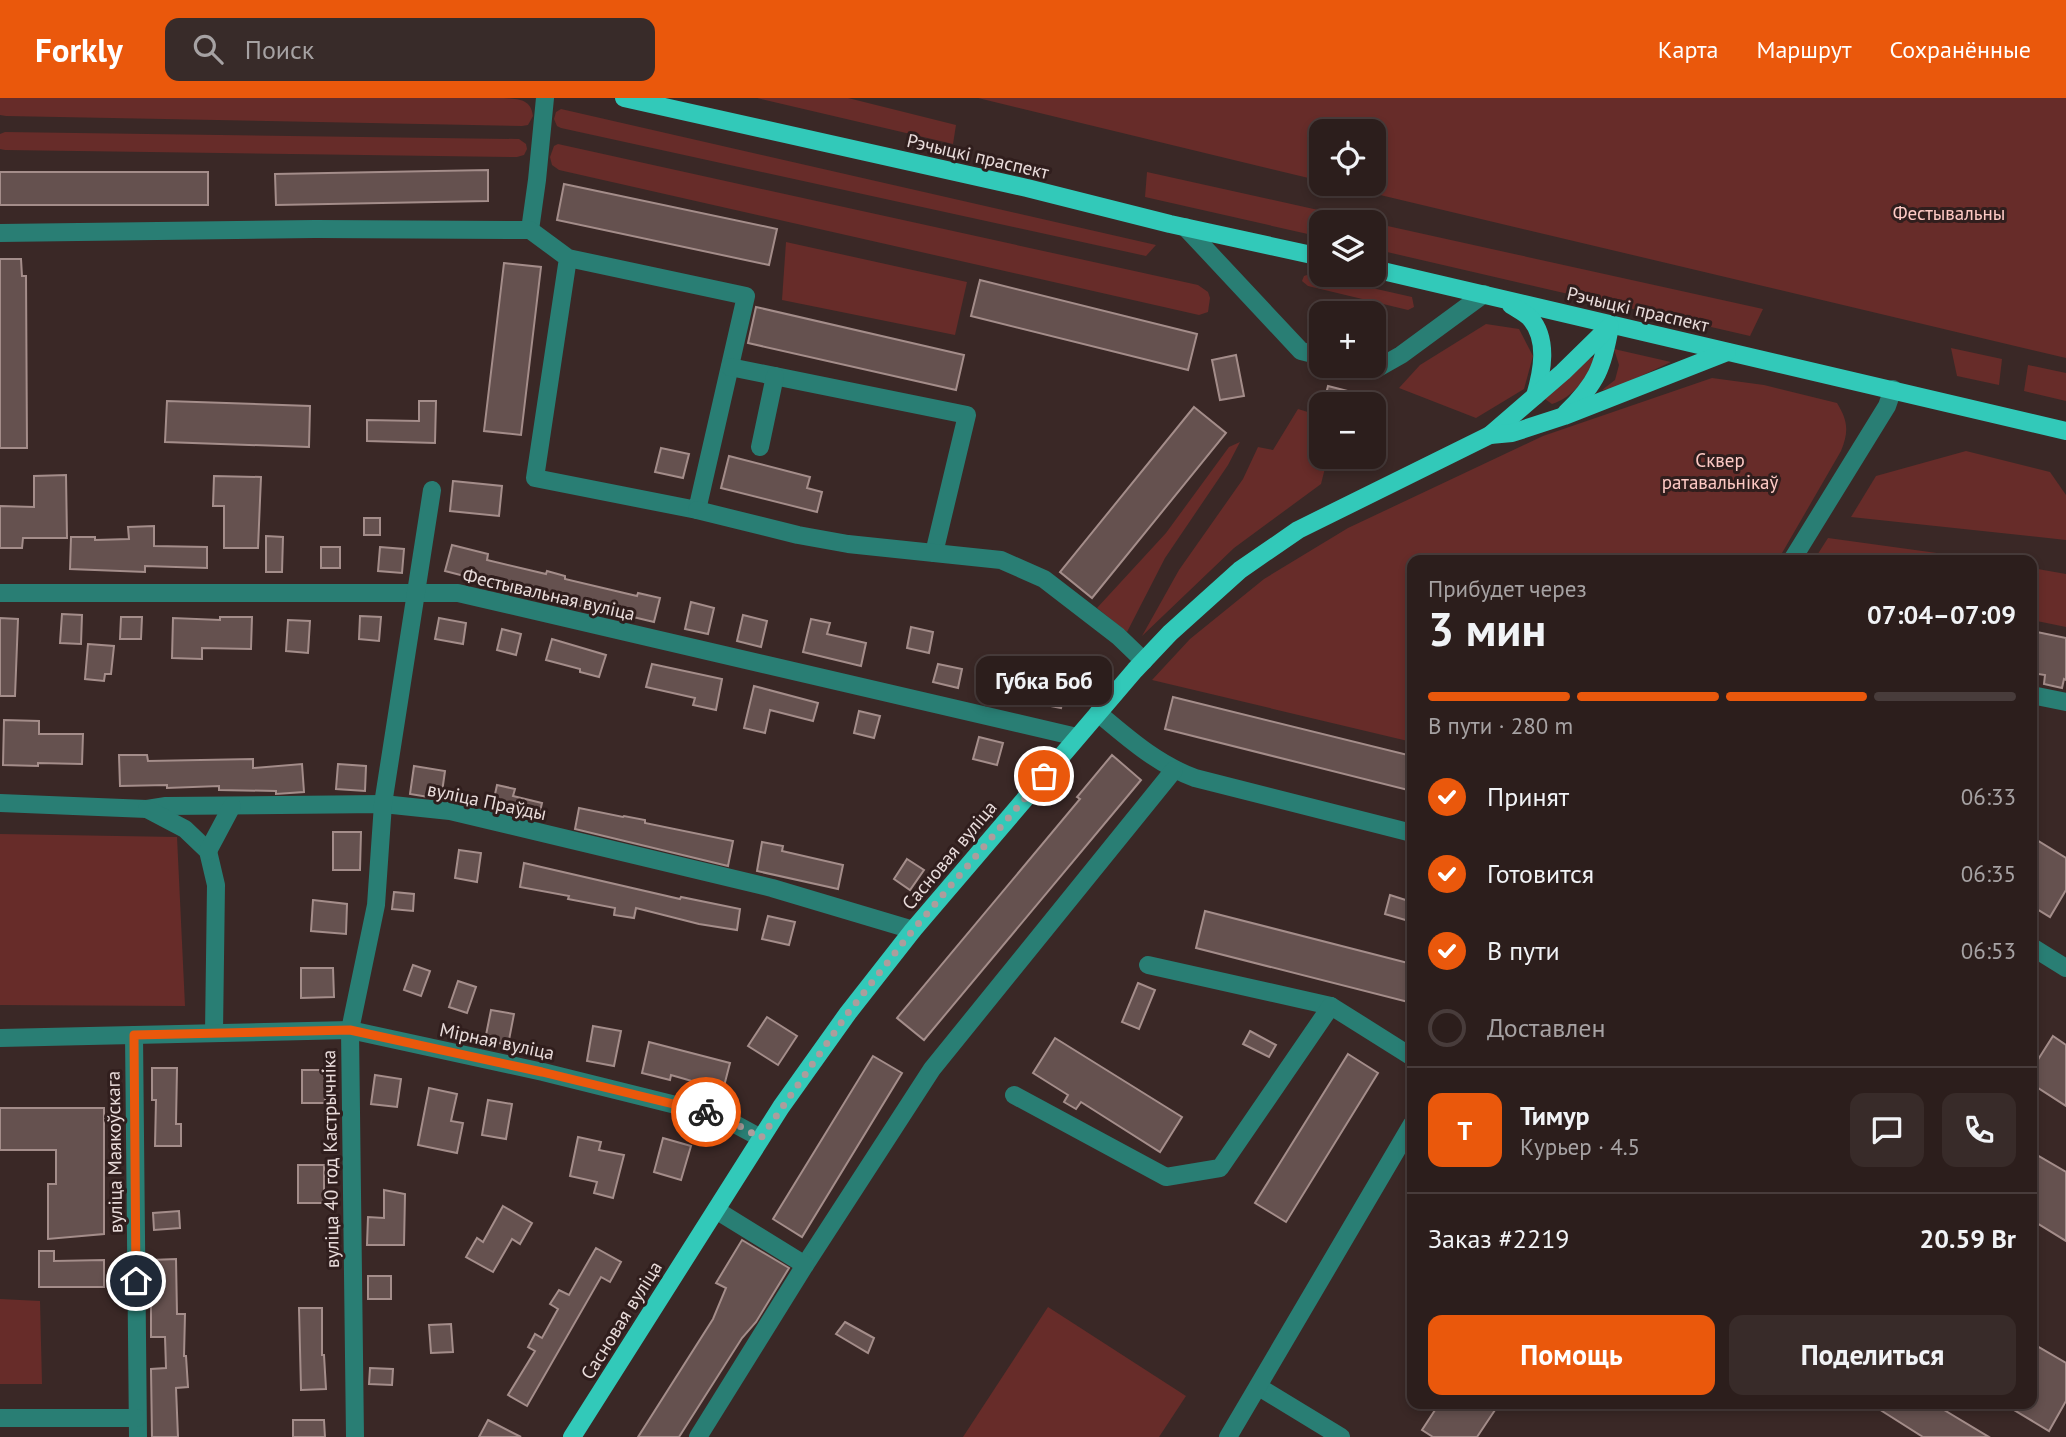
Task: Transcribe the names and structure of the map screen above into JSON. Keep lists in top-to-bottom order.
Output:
{
  "streets": {
    "main road": ["Рэчыцкі праспект", "Сасновая вуліца"],
    "street": [
      "Фестывальная вуліца",
      "вуліца Праўды",
      "Мірная вуліца",
      "вуліца Маякоўскага",
      "вуліца 40 год Кастрычніка"
    ]
  },
  "crossings": [
    ["Рэчыцкі праспект", "Сасновая вуліца"],
    ["Фестывальная вуліца", "Сасновая вуліца"],
    ["Фестывальная вуліца", "вуліца 40 год Кастрычніка"],
    ["вуліца Праўды", "Сасновая вуліца"],
    ["вуліца Праўды", "вуліца 40 год Кастрычніка"],
    ["Сасновая вуліца", "Мірная вуліца"],
    ["Мірная вуліца", "вуліца Маякоўскага"],
    ["Мірная вуліца", "вуліца 40 год Кастрычніка"]
  ],
  "parks": ["Фестывальны", "Сквер ратавальнікаў"],
  "places": ["Губка Боб"],
  "page": {
    "header": "Forkly",
    "search": "Поиск",
    "nav": ["Карта", "Маршрут", "Сохранённые"],
    "map_buttons": ["+", "−"],
    "heading": ["3 мин", "Прибудет через", "07:04–07:09"],
    "panel": [
      "Тимур",
      "Курьер · 4.5",
      "Заказ #2219",
      "20.59 Br"
    ],
    "bubble": "Губка Боб",
    "bar": "В пути · 280 m",
    "list": [
      ["Принят", "06:33"],
      ["Готовится", "06:35"],
      ["В пути", "06:53"],
      "Доставлен"
    ],
    "round": "Т",
    "buttons": ["Помощь", "Поделиться"]
  }
}
